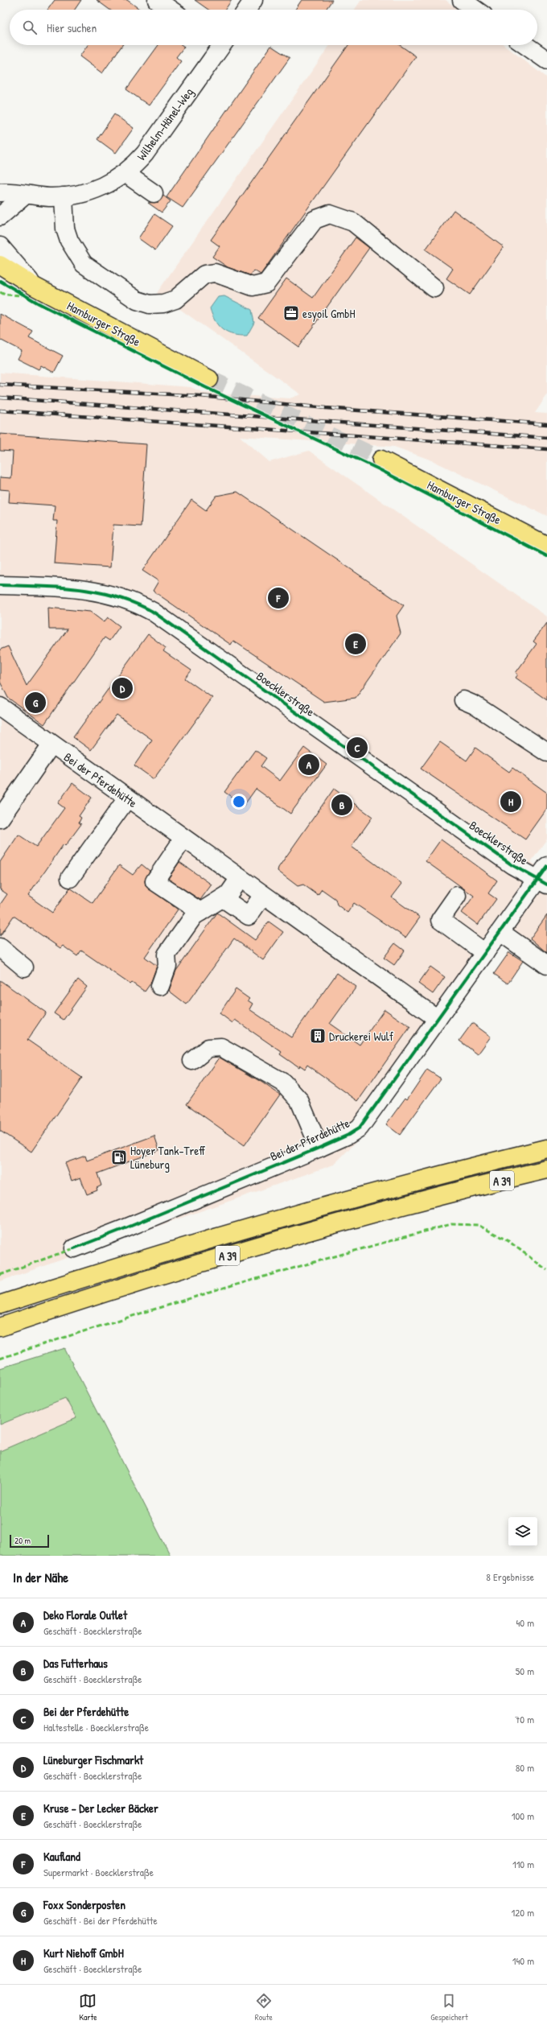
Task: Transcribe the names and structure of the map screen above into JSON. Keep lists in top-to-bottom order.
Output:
{
  "streets": {
    "main road": ["Hamburger Straße", "A 39"],
    "street": ["Wilhelm-Hänel-Weg", "Boecklerstraße", "Bei der Pferdehütte"]
  },
  "crossings": [
    ["Boecklerstraße", "Bei der Pferdehütte"]
  ],
  "places": {
    "office": ["esyoil GmbH"],
    "building": ["Druckerei Wulf"],
    "fuel station": ["Hoyer Tank-Treff Lüneburg"]
  },
  "scale_bar": "20 m",
  "page": {
    "search": "Hier suchen",
    "pins": [
      "F",
      "E",
      "D",
      "G",
      "C",
      "A",
      "H",
      "B"
    ],
    "scale": "20 m",
    "heading": ["In der Nähe", "8 Ergebnisse"],
    "list": [
      {
        "mark": "A",
        "name": "Deko Florale Outlet",
        "note": "Geschäft · Boecklerstraße",
        "value": "40 m"
      },
      {
        "mark": "B",
        "name": "Das Futterhaus",
        "note": "Geschäft · Boecklerstraße",
        "value": "50 m"
      },
      {
        "mark": "C",
        "name": "Bei der Pferdehütte",
        "note": "Haltestelle · Boecklerstraße",
        "value": "70 m"
      },
      {
        "mark": "D",
        "name": "Lüneburger Fischmarkt",
        "note": "Geschäft · Boecklerstraße",
        "value": "80 m"
      },
      {
        "mark": "E",
        "name": "Kruse - Der Lecker Bäcker",
        "note": "Geschäft · Boecklerstraße",
        "value": "100 m"
      },
      {
        "mark": "F",
        "name": "Kaufland",
        "note": "Supermarkt · Boecklerstraße",
        "value": "110 m"
      },
      {
        "mark": "G",
        "name": "Foxx Sonderposten",
        "note": "Geschäft · Bei der Pferdehütte",
        "value": "120 m"
      },
      {
        "mark": "H",
        "name": "Kurt Niehoff GmbH",
        "note": "Geschäft · Boecklerstraße",
        "value": "140 m"
      }
    ],
    "nav": ["Karte", "Route", "Gespeichert"]
  }
}
